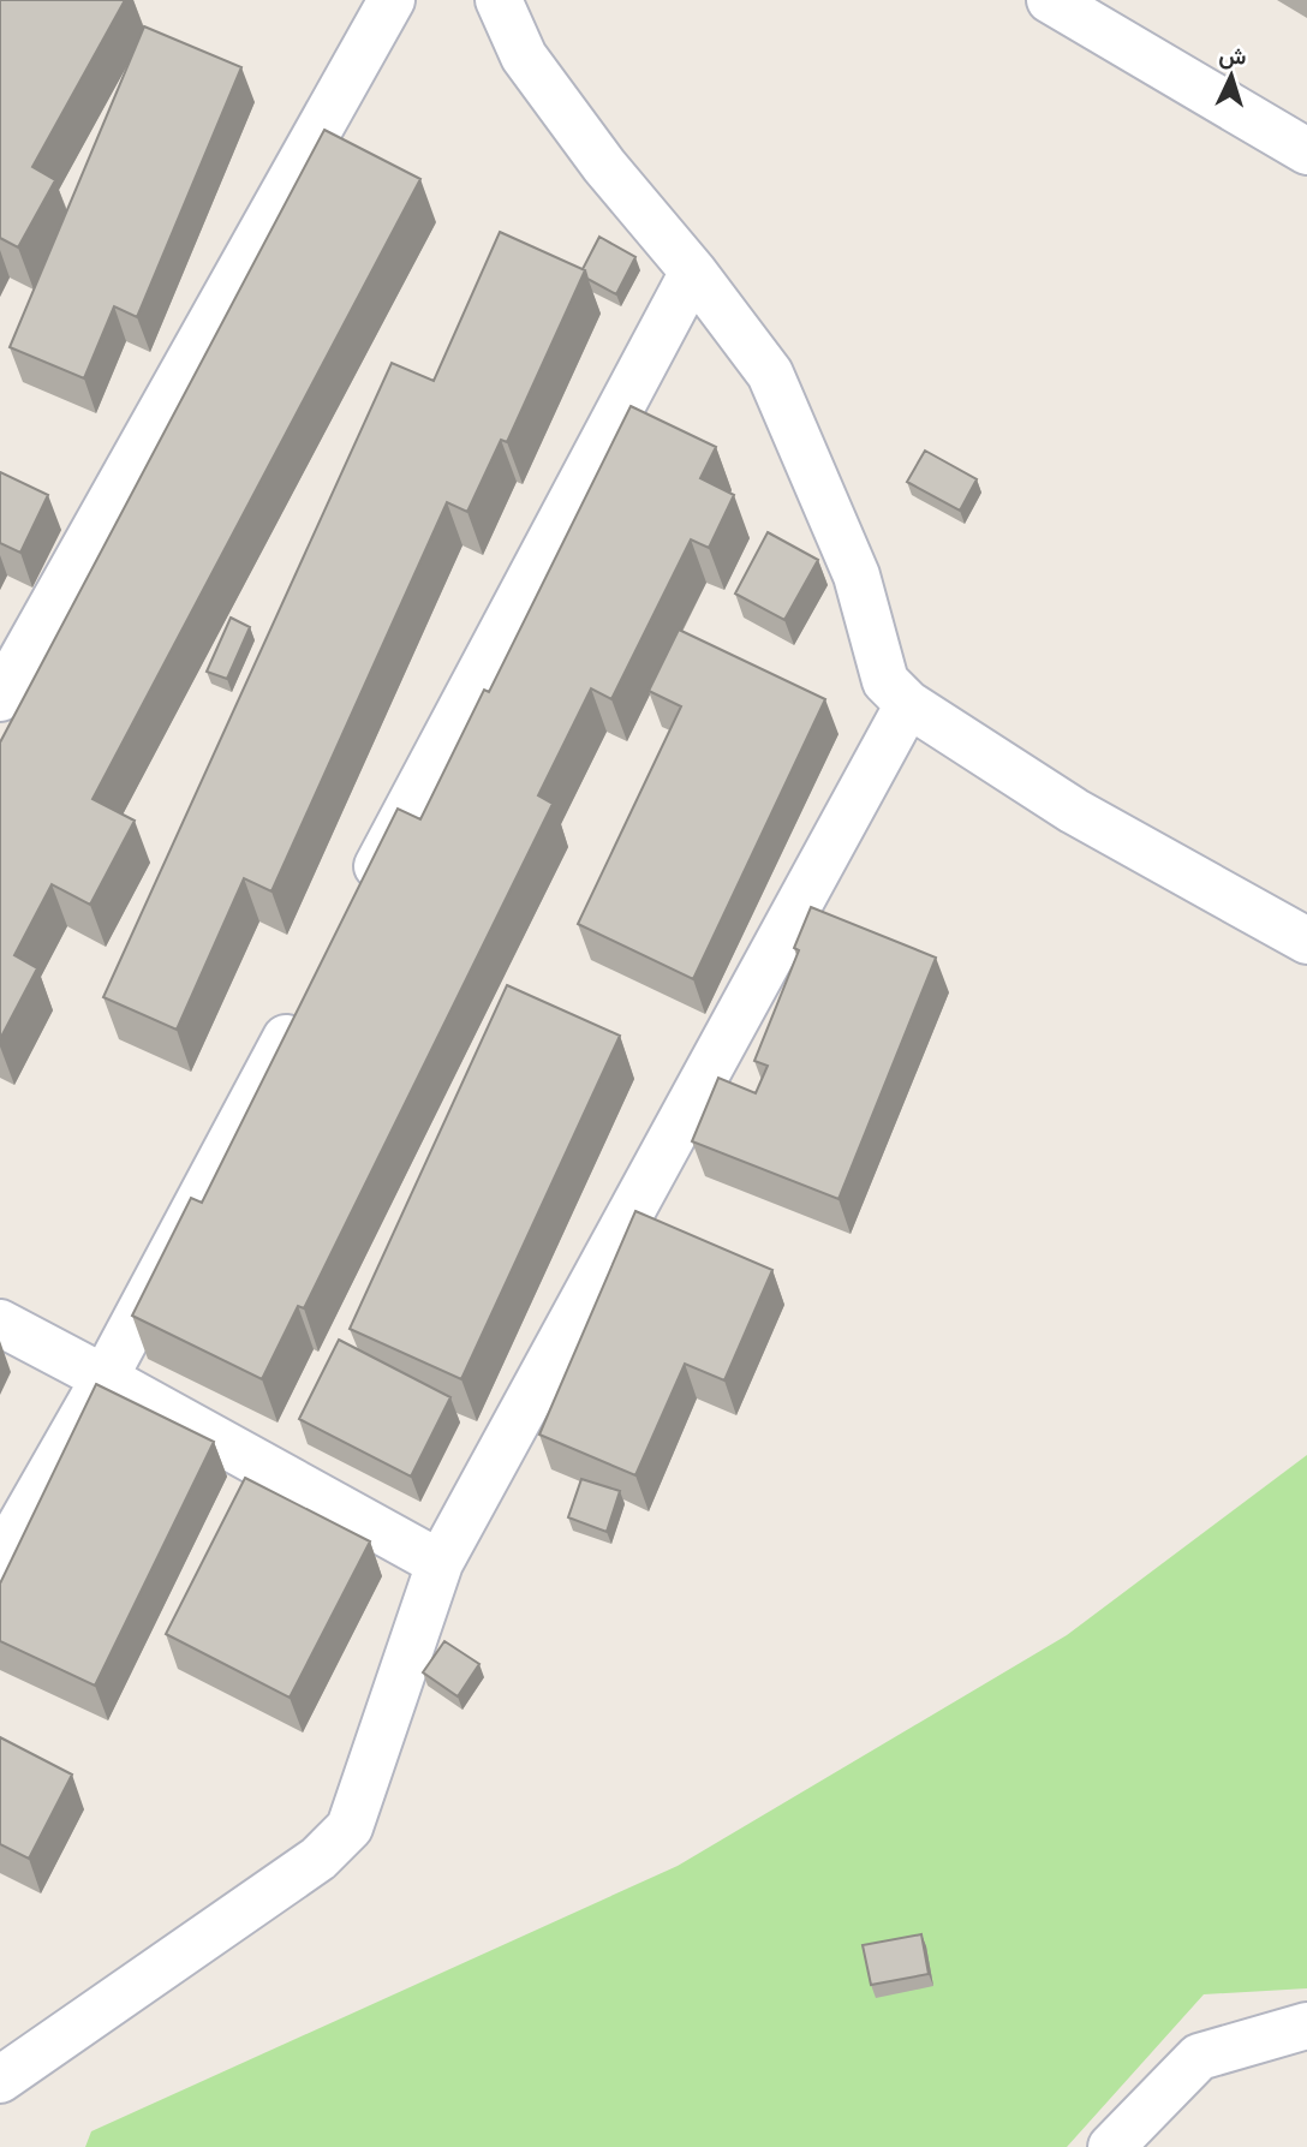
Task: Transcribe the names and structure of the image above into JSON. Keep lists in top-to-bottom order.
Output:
{
  "north": "top"
}
